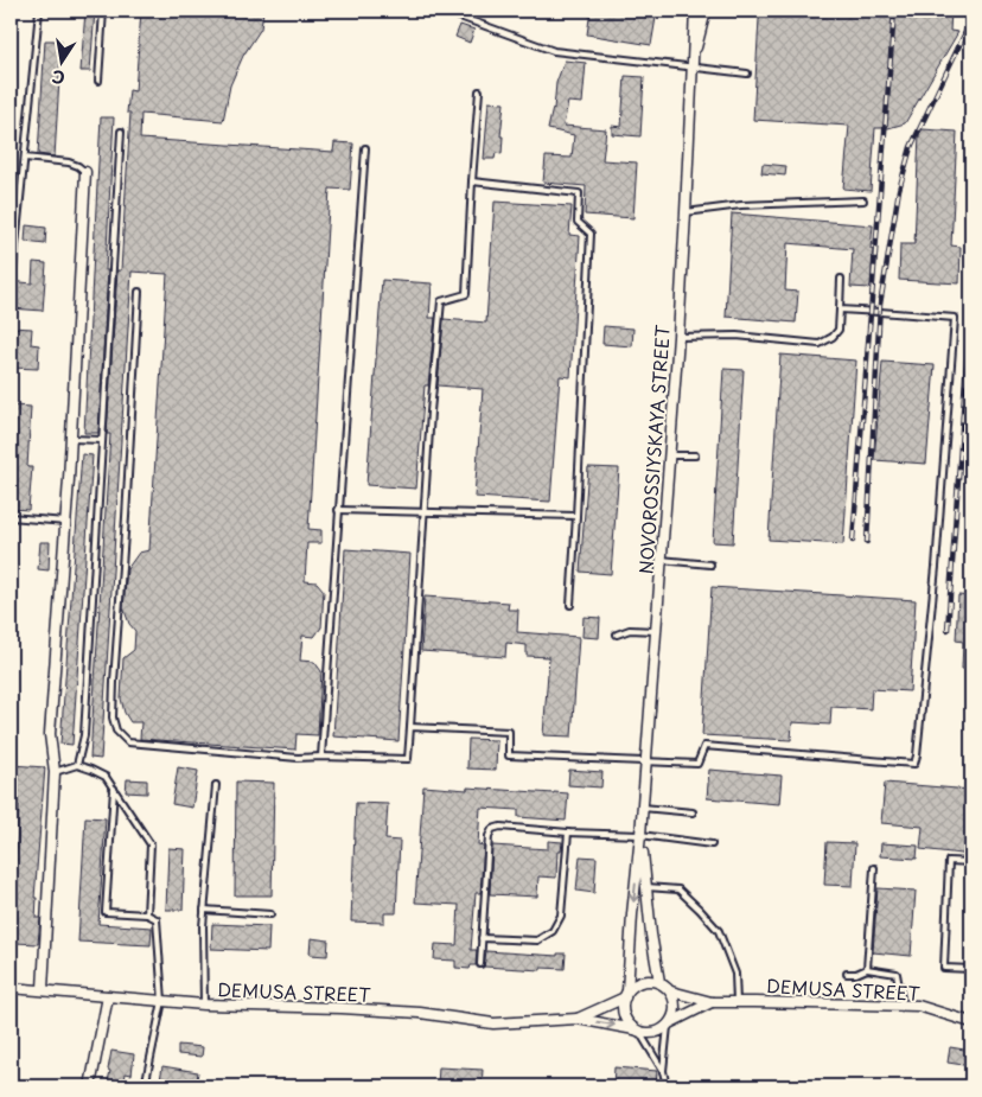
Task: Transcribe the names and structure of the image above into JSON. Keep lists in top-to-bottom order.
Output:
{
  "streets": {
    "street": ["NOVOROSSIYSKAYA STREET", "DEMUSA STREET"]
  },
  "north": "bottom"
}
